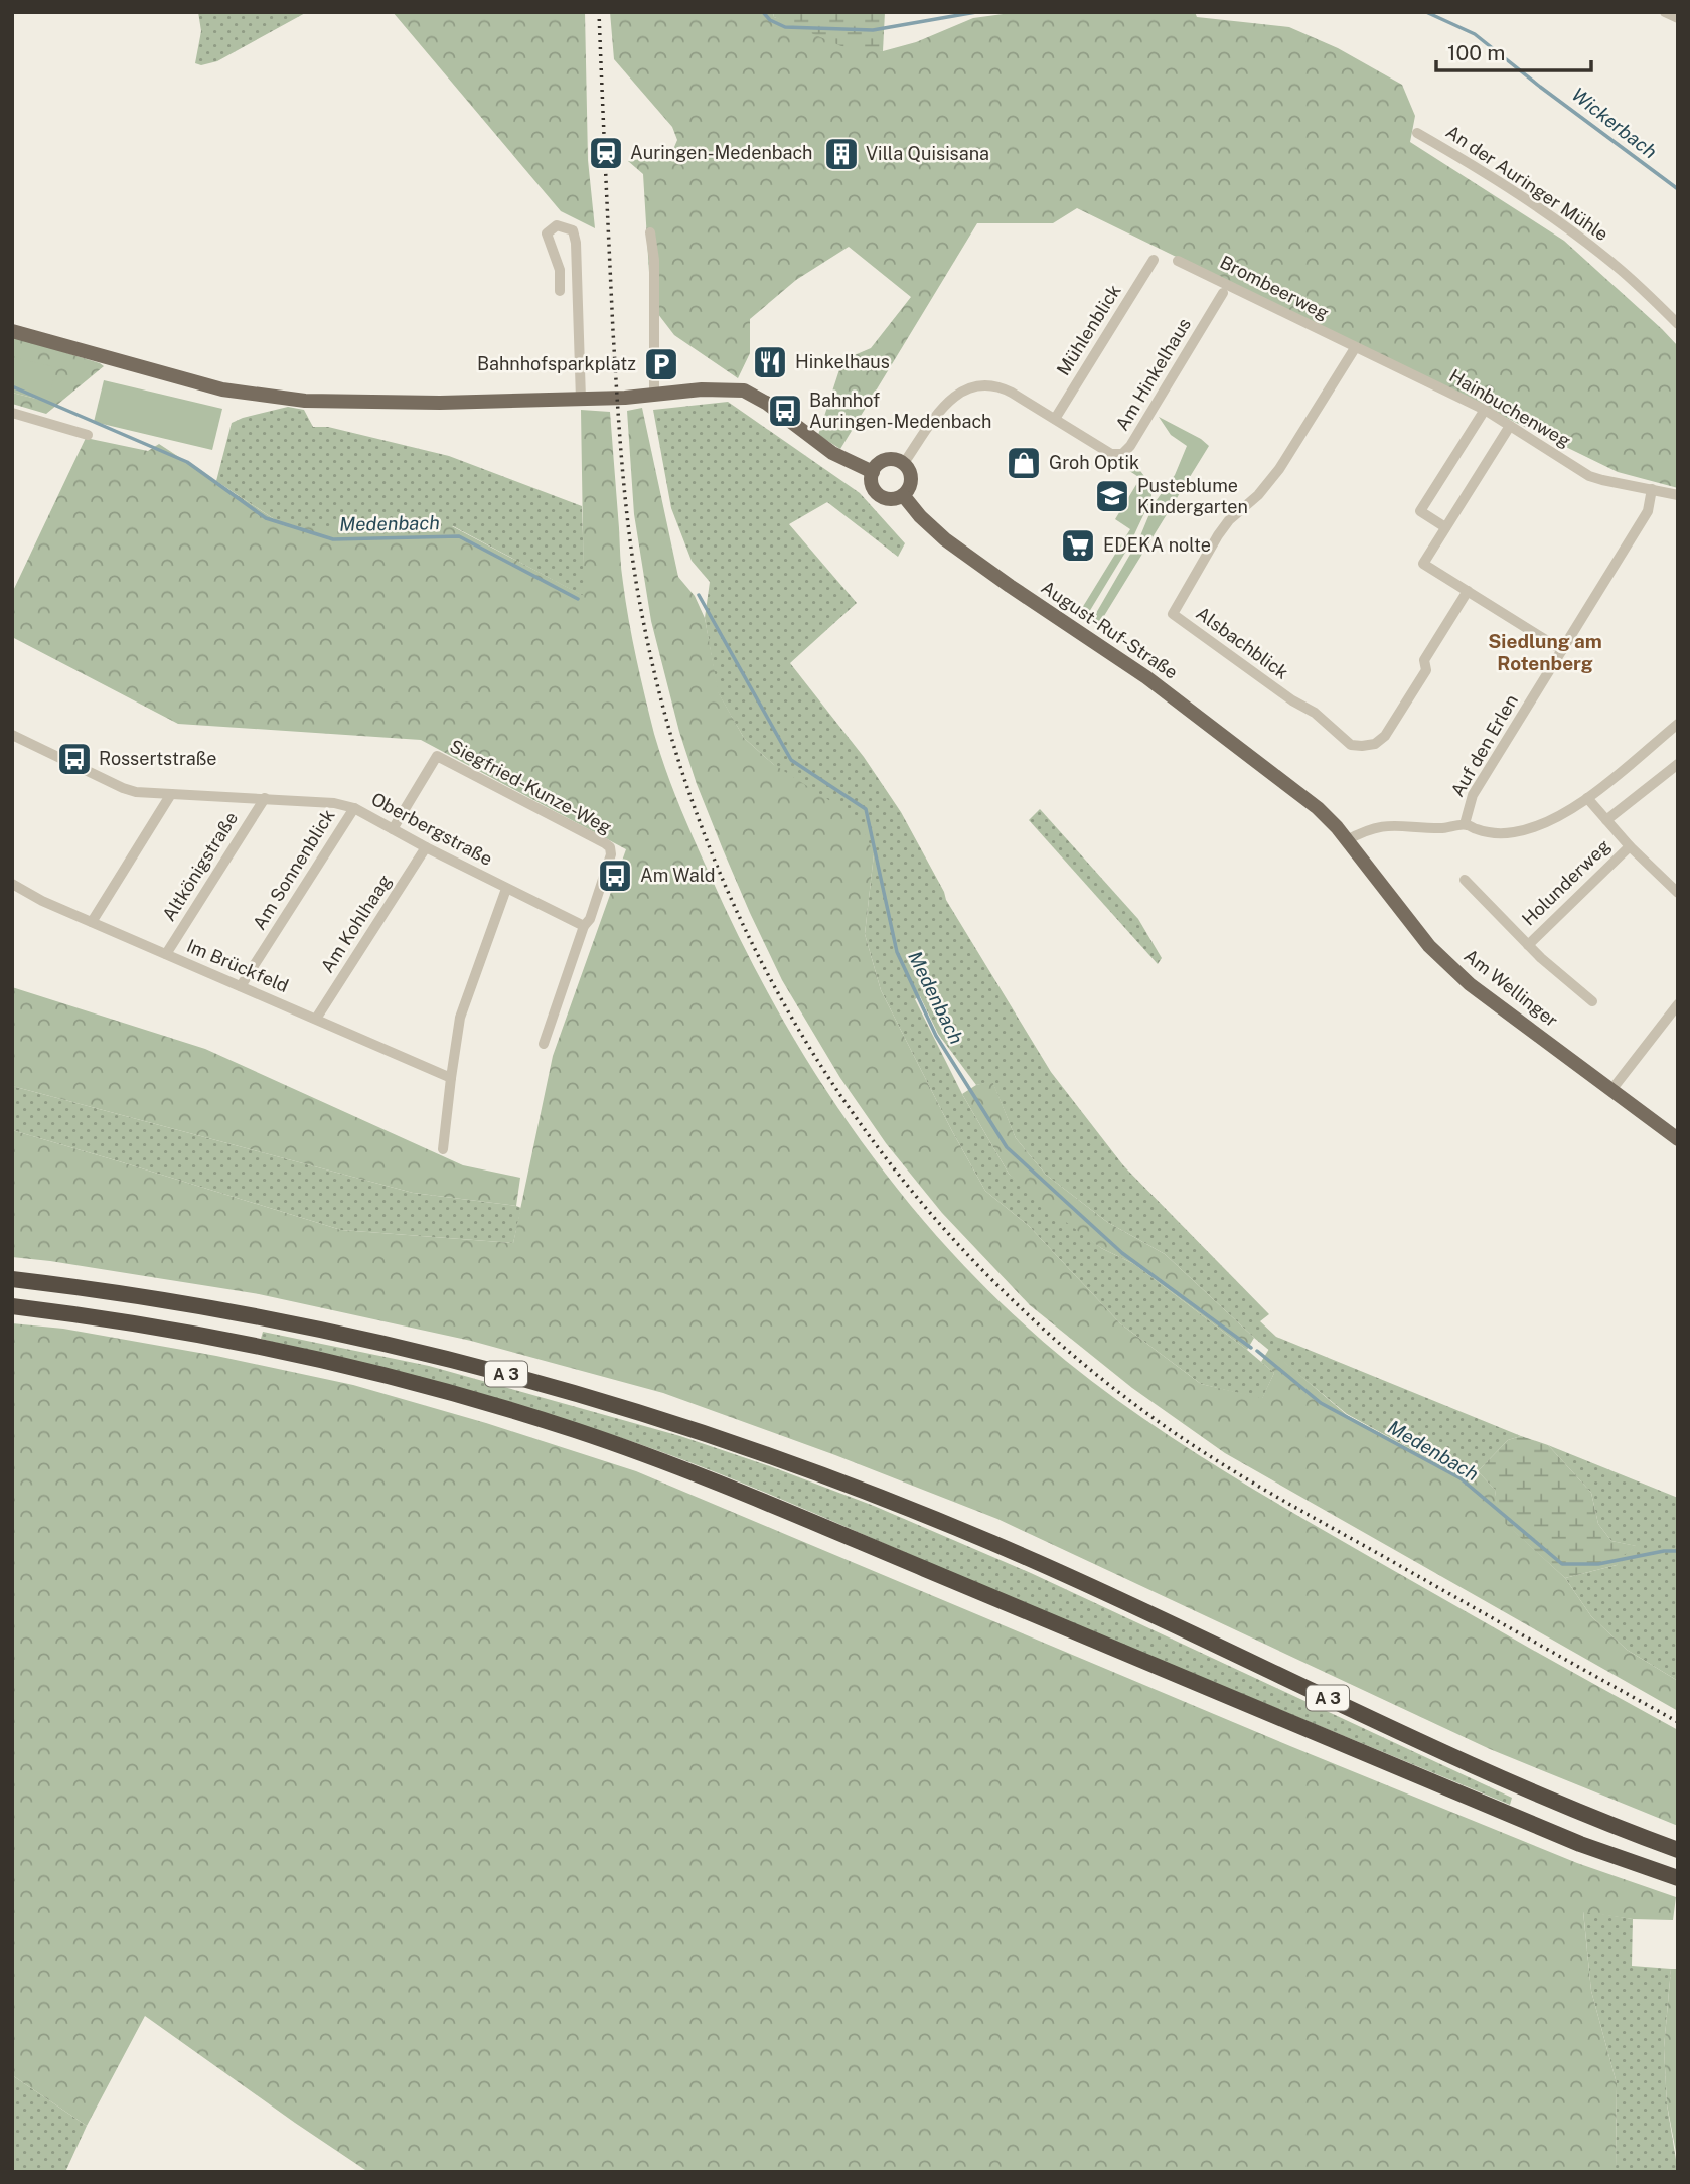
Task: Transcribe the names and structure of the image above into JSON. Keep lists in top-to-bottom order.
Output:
{
  "streets": {
    "highway": ["A 3"],
    "main road": ["August-Ruf-Straße", "Am Wellinger"],
    "street": [
      "An der Auringer Mühle",
      "Brombeerweg",
      "Mühlenblick",
      "Am Hinkelhaus",
      "Hainbuchenweg",
      "Alsbachblick",
      "Auf den Erlen",
      "Siegfried-Kunze-Weg",
      "Oberbergstraße",
      "Altkönigstraße",
      "Am Sonnenblick",
      "Holunderweg",
      "Am Kohlhaag",
      "Im Brückfeld"
    ]
  },
  "crossings": [
    ["Brombeerweg", "Hainbuchenweg"],
    ["Brombeerweg", "Alsbachblick"],
    ["Mühlenblick", "Am Hinkelhaus"],
    ["Am Hinkelhaus", "August-Ruf-Straße"],
    ["Hainbuchenweg", "Alsbachblick"],
    ["Hainbuchenweg", "Auf den Erlen"],
    ["August-Ruf-Straße", "Am Wellinger"],
    ["Siegfried-Kunze-Weg", "Oberbergstraße"],
    ["Oberbergstraße", "Altkönigstraße"],
    ["Oberbergstraße", "Am Sonnenblick"],
    ["Oberbergstraße", "Am Kohlhaag"],
    ["Altkönigstraße", "Im Brückfeld"],
    ["Am Sonnenblick", "Im Brückfeld"],
    ["Am Kohlhaag", "Im Brückfeld"]
  ],
  "districts": ["Siedlung am Rotenberg"],
  "water": ["Wickerbach", "Medenbach"],
  "places": {
    "station": ["Auringen-Medenbach"],
    "building": ["Villa Quisisana"],
    "restaurant": ["Hinkelhaus"],
    "parking": ["Bahnhofsparkplatz"],
    "bus stop": ["Bahnhof Auringen-Medenbach", "Rossertstraße", "Am Wald"],
    "shop": ["Groh Optik"],
    "school or university": ["Pusteblume Kindergarten"],
    "supermarket": ["EDEKA nolte"]
  },
  "scale_bar": "100 m"
}
